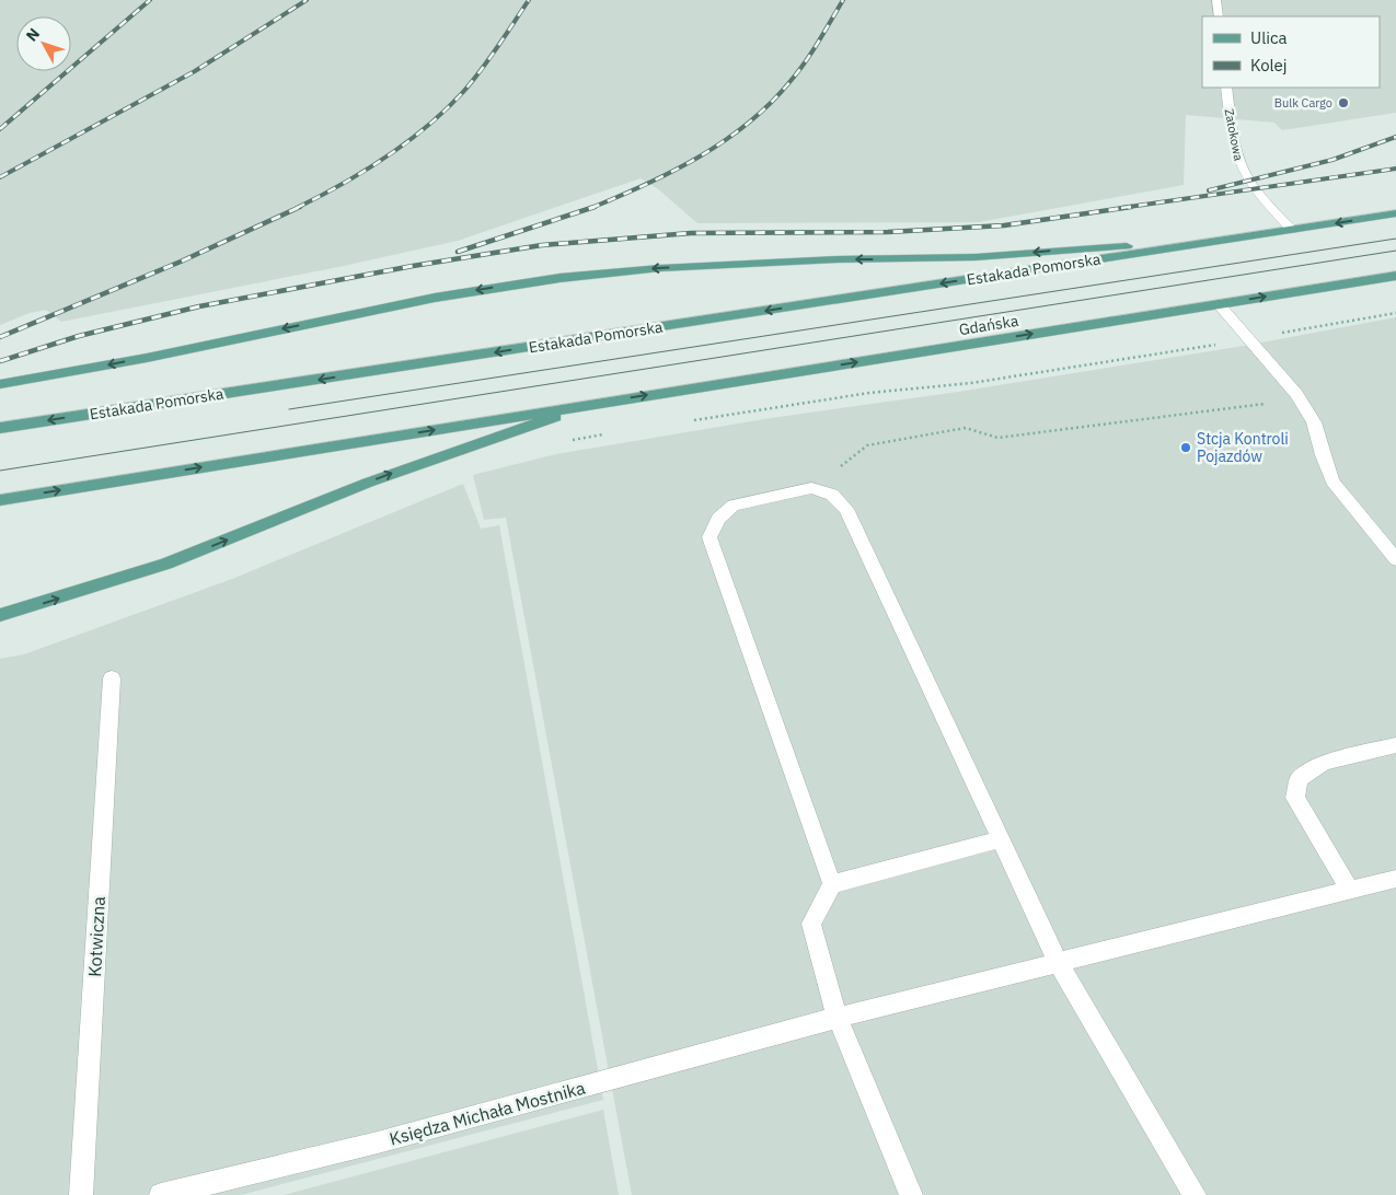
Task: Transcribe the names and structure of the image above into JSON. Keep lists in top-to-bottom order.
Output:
{
  "streets": {
    "main road": ["Estakada Pomorska", "Gdańska"],
    "lane": ["Zatokowa", "Kotwiczna", "Księdza Michała Mostnika"]
  },
  "places": ["Bulk Cargo", "Stcja Kontroli Pojazdów"],
  "legend": ["Ulica", "Kolej"],
  "north": "top left"
}
